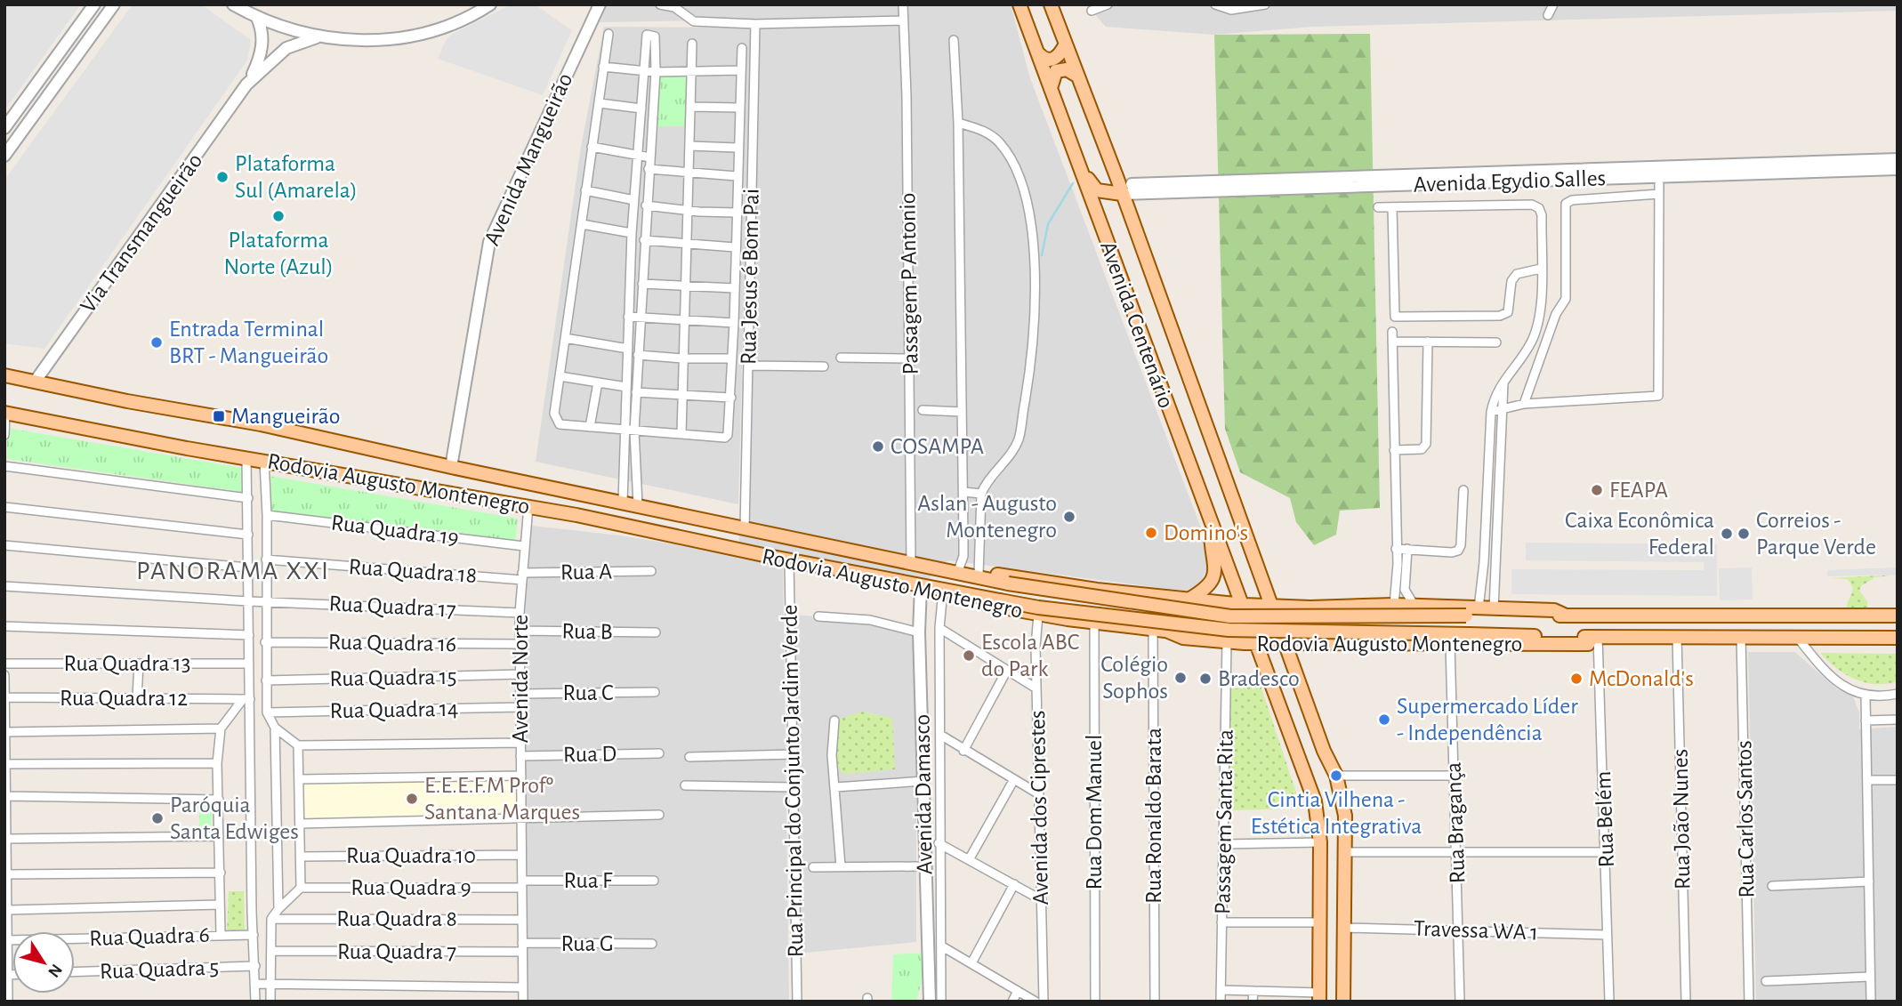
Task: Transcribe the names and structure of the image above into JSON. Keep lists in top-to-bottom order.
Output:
{
  "streets": {
    "main road": ["Avenida Centenário", "Rodovia Augusto Montenegro"],
    "street": [
      "Avenida Mangueirão",
      "Avenida Egydio Salles",
      "Via Transmangueirão",
      "Rua Jesus é Bom Pai",
      "Passagem P Antonio",
      "Rua Quadra 19",
      "Rua Quadra 18",
      "Rua A",
      "Rua Quadra 17",
      "Rua B",
      "Rua Quadra 16",
      "Rua Quadra 13",
      "Rua Quadra 15",
      "Avenida Norte",
      "Rua C",
      "Rua Quadra 12",
      "Rua Quadra 14",
      "Rua D",
      "Rua Principal do Conjunto Jardim Verde",
      "Avenida Damasco",
      "Avenida dos Ciprestes",
      "Rua Dom Manuel",
      "Rua Ronaldo Barata",
      "Rua Belém",
      "Rua João Nunes",
      "Rua Carlos Santos",
      "Passagem Santa Rita",
      "Rua Bragança",
      "Rua Quadra 10",
      "Rua F",
      "Rua Quadra 9",
      "Rua Quadra 8",
      "Travessa WA 1",
      "Rua Quadra 6",
      "Rua G",
      "Rua Quadra 7",
      "Rua Quadra 5"
    ]
  },
  "crossings": [
    ["Avenida Mangueirão", "Rodovia Augusto Montenegro"],
    ["Avenida Egydio Salles", "Avenida Centenário"],
    ["Via Transmangueirão", "Rodovia Augusto Montenegro"],
    ["Rua Jesus é Bom Pai", "Rodovia Augusto Montenegro"],
    ["Passagem P Antonio", "Rodovia Augusto Montenegro"],
    ["Avenida Centenário", "Rodovia Augusto Montenegro"],
    ["Avenida Centenário", "Travessa WA 1"],
    ["Rodovia Augusto Montenegro", "Avenida Norte"],
    ["Rodovia Augusto Montenegro", "Rua Principal do Conjunto Jardim Verde"],
    ["Rodovia Augusto Montenegro", "Avenida Damasco"],
    ["Rodovia Augusto Montenegro", "Avenida dos Ciprestes"],
    ["Rodovia Augusto Montenegro", "Rua Dom Manuel"],
    ["Rodovia Augusto Montenegro", "Rua Ronaldo Barata"],
    ["Rodovia Augusto Montenegro", "Rua Belém"],
    ["Rodovia Augusto Montenegro", "Rua João Nunes"],
    ["Rodovia Augusto Montenegro", "Rua Carlos Santos"],
    ["Rodovia Augusto Montenegro", "Passagem Santa Rita"],
    ["Rodovia Augusto Montenegro", "Rua Bragança"],
    ["Rua Quadra 19", "Avenida Norte"],
    ["Rua Quadra 18", "Rua A"],
    ["Rua Quadra 18", "Avenida Norte"],
    ["Rua A", "Avenida Norte"],
    ["Rua Quadra 17", "Avenida Norte"],
    ["Rua B", "Avenida Norte"],
    ["Rua Quadra 16", "Avenida Norte"],
    ["Rua Quadra 15", "Avenida Norte"],
    ["Avenida Norte", "Rua C"],
    ["Avenida Norte", "Rua Quadra 14"],
    ["Avenida Norte", "Rua D"],
    ["Avenida Norte", "Rua Quadra 10"],
    ["Avenida Norte", "Rua F"],
    ["Avenida Norte", "Rua Quadra 9"],
    ["Avenida Norte", "Rua Quadra 8"],
    ["Avenida Norte", "Rua G"],
    ["Avenida Norte", "Rua Quadra 7"],
    ["Rua Belém", "Travessa WA 1"],
    ["Rua Bragança", "Travessa WA 1"],
    ["Rua F", "Rua Quadra 9"],
    ["Rua G", "Rua Quadra 7"]
  ],
  "districts": ["PANORAMA XXI"],
  "places": {
    "other": [
      "Plataforma Sul (Amarela)",
      "Plataforma Norte (Azul)",
      "Entrada Terminal BRT - Mangueirão",
      "COSAMPA",
      "FEAPA",
      "Aslan - Augusto Montenegro",
      "Domino's",
      "Caixa Econômica Federal",
      "Correios - Parque Verde",
      "Escola ABC do Park",
      "Colégio Sophos",
      "Bradesco",
      "McDonald's",
      "Supermercado Líder - Independência",
      "Cintia Vilhena - Estética Integrativa",
      "E.E.E.F.M Profº Santana Marques",
      "Paróquia Santa Edwiges"
    ],
    "transit": ["Mangueirão"]
  },
  "north": "bottom right"
}
